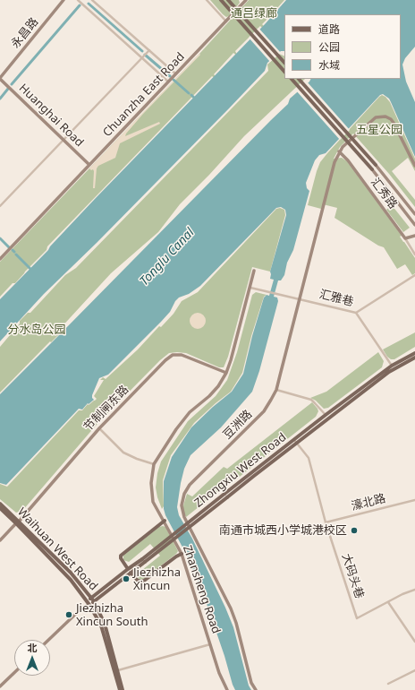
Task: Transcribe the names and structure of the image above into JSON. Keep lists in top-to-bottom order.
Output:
{
  "streets": {
    "main road": ["Zhongxiu West Road", "Waihuan West Road"],
    "street": [
      "永昌路",
      "Chuanzha East Road",
      "Huanghai Road",
      "汇秀路",
      "汇雅巷",
      "节制闸东路",
      "豆洲路",
      "濠北路",
      "大码头巷",
      "Zhansheng Road"
    ]
  },
  "crossings": [
    ["永昌路", "Huanghai Road"],
    ["Chuanzha East Road", "Huanghai Road"],
    ["汇秀路", "豆洲路"],
    ["汇雅巷", "豆洲路"],
    ["汇雅巷", "Zhongxiu West Road"],
    ["汇雅巷", "Zhansheng Road"],
    ["节制闸东路", "Waihuan West Road"],
    ["节制闸东路", "Zhansheng Road"],
    ["Zhongxiu West Road", "Waihuan West Road"],
    ["Zhongxiu West Road", "大码头巷"],
    ["濠北路", "大码头巷"]
  ],
  "water": ["Tonglu Canal"],
  "parks": ["通吕绿廊", "五星公园", "分水岛公园"],
  "places": ["南通市城西小学城港校区", "Jiezhizha Xincun", "Jiezhizha Xincun South"],
  "legend": ["道路", "公园", "水域"],
  "north": "top"
}
